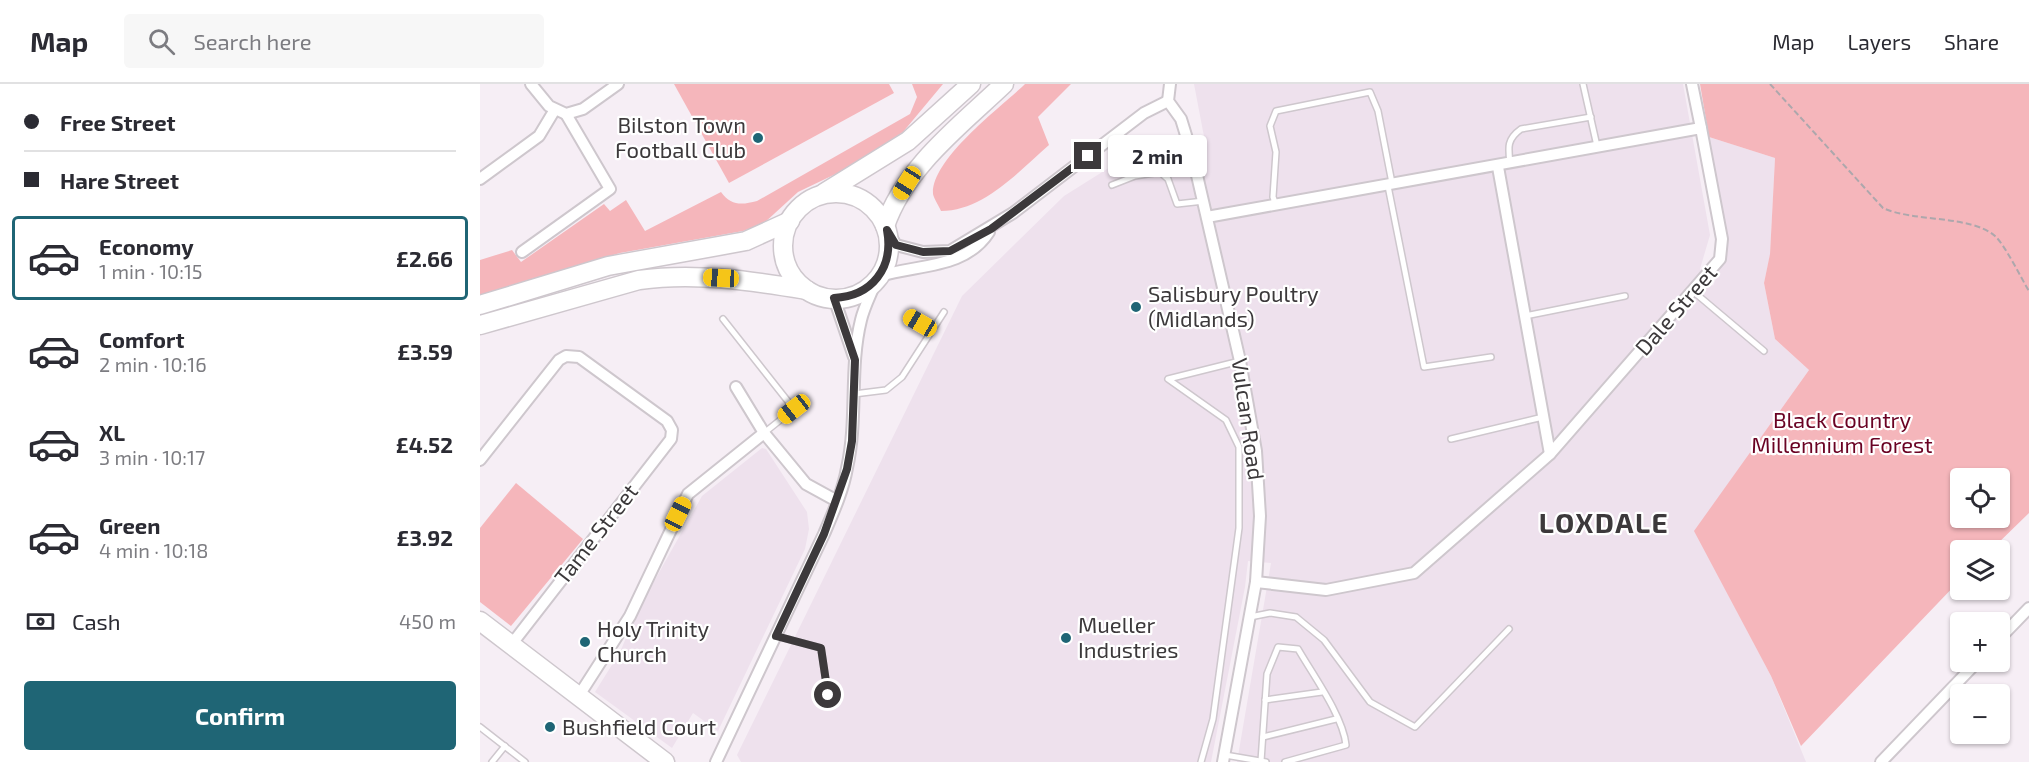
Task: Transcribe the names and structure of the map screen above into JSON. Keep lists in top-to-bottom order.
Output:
{
  "streets": {
    "street": ["Dale Street", "Vulcan Road", "Tame Street"]
  },
  "crossings": [
    ["Dale Street", "Vulcan Road"]
  ],
  "districts": ["LOXDALE"],
  "parks": ["Black Country Millennium Forest"],
  "places": [
    "Bilston Town Football Club",
    "Salisbury Poultry (Midlands)",
    "Mueller Industries",
    "Holy Trinity Church",
    "Bushfield Court"
  ],
  "page": {
    "header": "Map",
    "search": "Search here",
    "nav": ["Map", "Layers", "Share"],
    "banner": ["Free Street", "Hare Street"],
    "bubble": "2 min",
    "list": [
      {
        "name": "Economy",
        "note": "1 min · 10:15",
        "value": "£2.66"
      },
      {
        "name": "Comfort",
        "note": "2 min · 10:16",
        "value": "£3.59"
      },
      {
        "name": "XL",
        "note": "3 min · 10:17",
        "value": "£4.52"
      },
      {
        "name": "Green",
        "note": "4 min · 10:18",
        "value": "£3.92"
      }
    ],
    "map_buttons": ["+", "−"],
    "pay": ["Cash", "450 m"],
    "buttons": "Confirm"
  }
}
